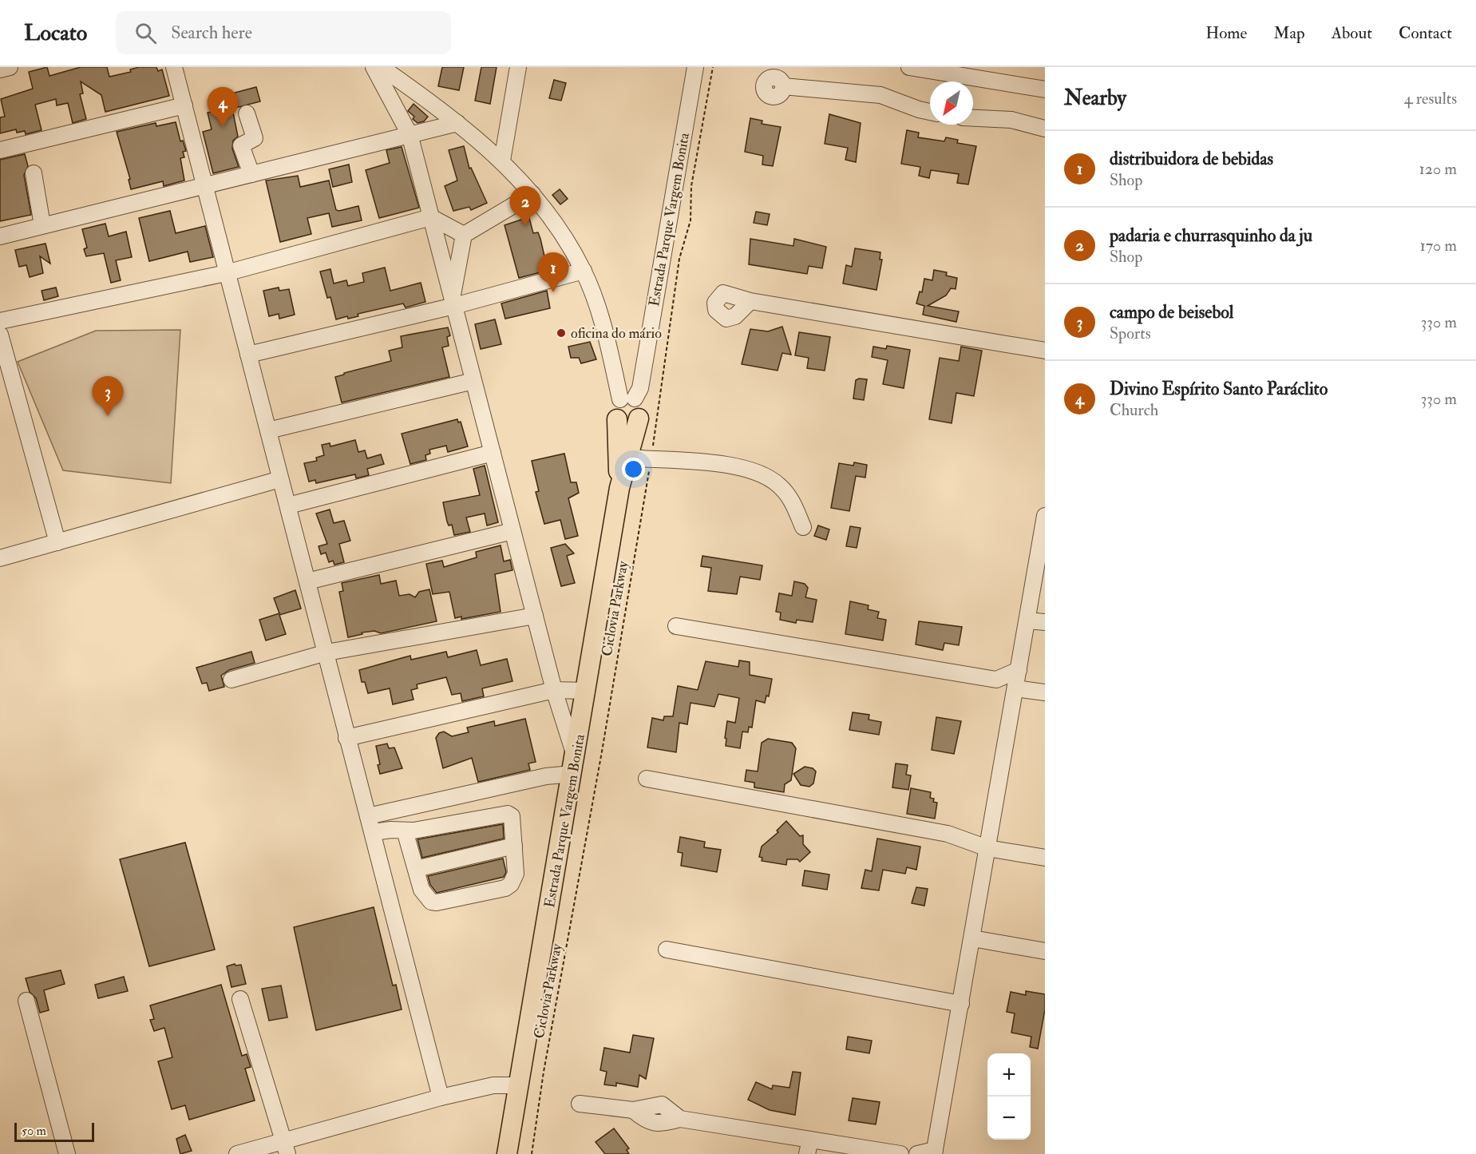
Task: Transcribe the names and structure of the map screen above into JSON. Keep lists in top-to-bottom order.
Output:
{
  "streets": {
    "main road": ["Estrada Parque Vargem Bonita"],
    "path": ["Ciclovia Parkway"]
  },
  "places": ["oficina do mário"],
  "scale_bar": "50 m",
  "north": "bottom left",
  "page": {
    "header": "Locato",
    "search": "Search here",
    "nav": [
      "Home",
      "Map",
      "About",
      "Contact"
    ],
    "heading": ["Nearby", "4 results"],
    "pins": [
      "4",
      "2",
      "1",
      "3"
    ],
    "list": [
      {
        "mark": "1",
        "name": "distribuidora de bebidas",
        "note": "Shop",
        "value": "120 m"
      },
      {
        "mark": "2",
        "name": "padaria e churrasquinho da ju",
        "note": "Shop",
        "value": "170 m"
      },
      {
        "mark": "3",
        "name": "campo de beisebol",
        "note": "Sports",
        "value": "330 m"
      },
      {
        "mark": "4",
        "name": "Divino Espírito Santo Paráclito",
        "note": "Church",
        "value": "330 m"
      }
    ],
    "map_buttons": ["+", "−"],
    "scale": "50 m"
  }
}
